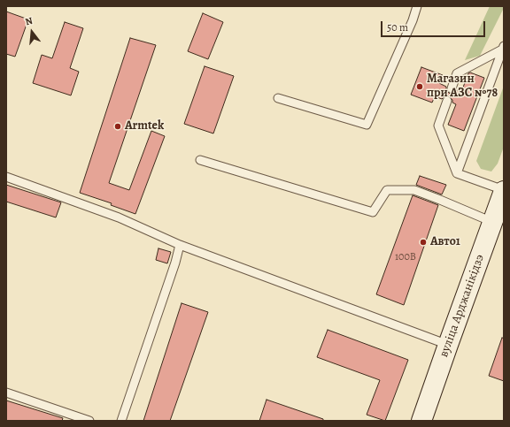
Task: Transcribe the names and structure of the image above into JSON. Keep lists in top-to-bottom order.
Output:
{
  "streets": {
    "main road": ["вуліца Арджанікідзэ"]
  },
  "places": ["Магазин при АЗС №78", "Armtek", "Авто1"],
  "house_numbers": ["100В"],
  "scale_bar": "50 m",
  "north": "top"
}
